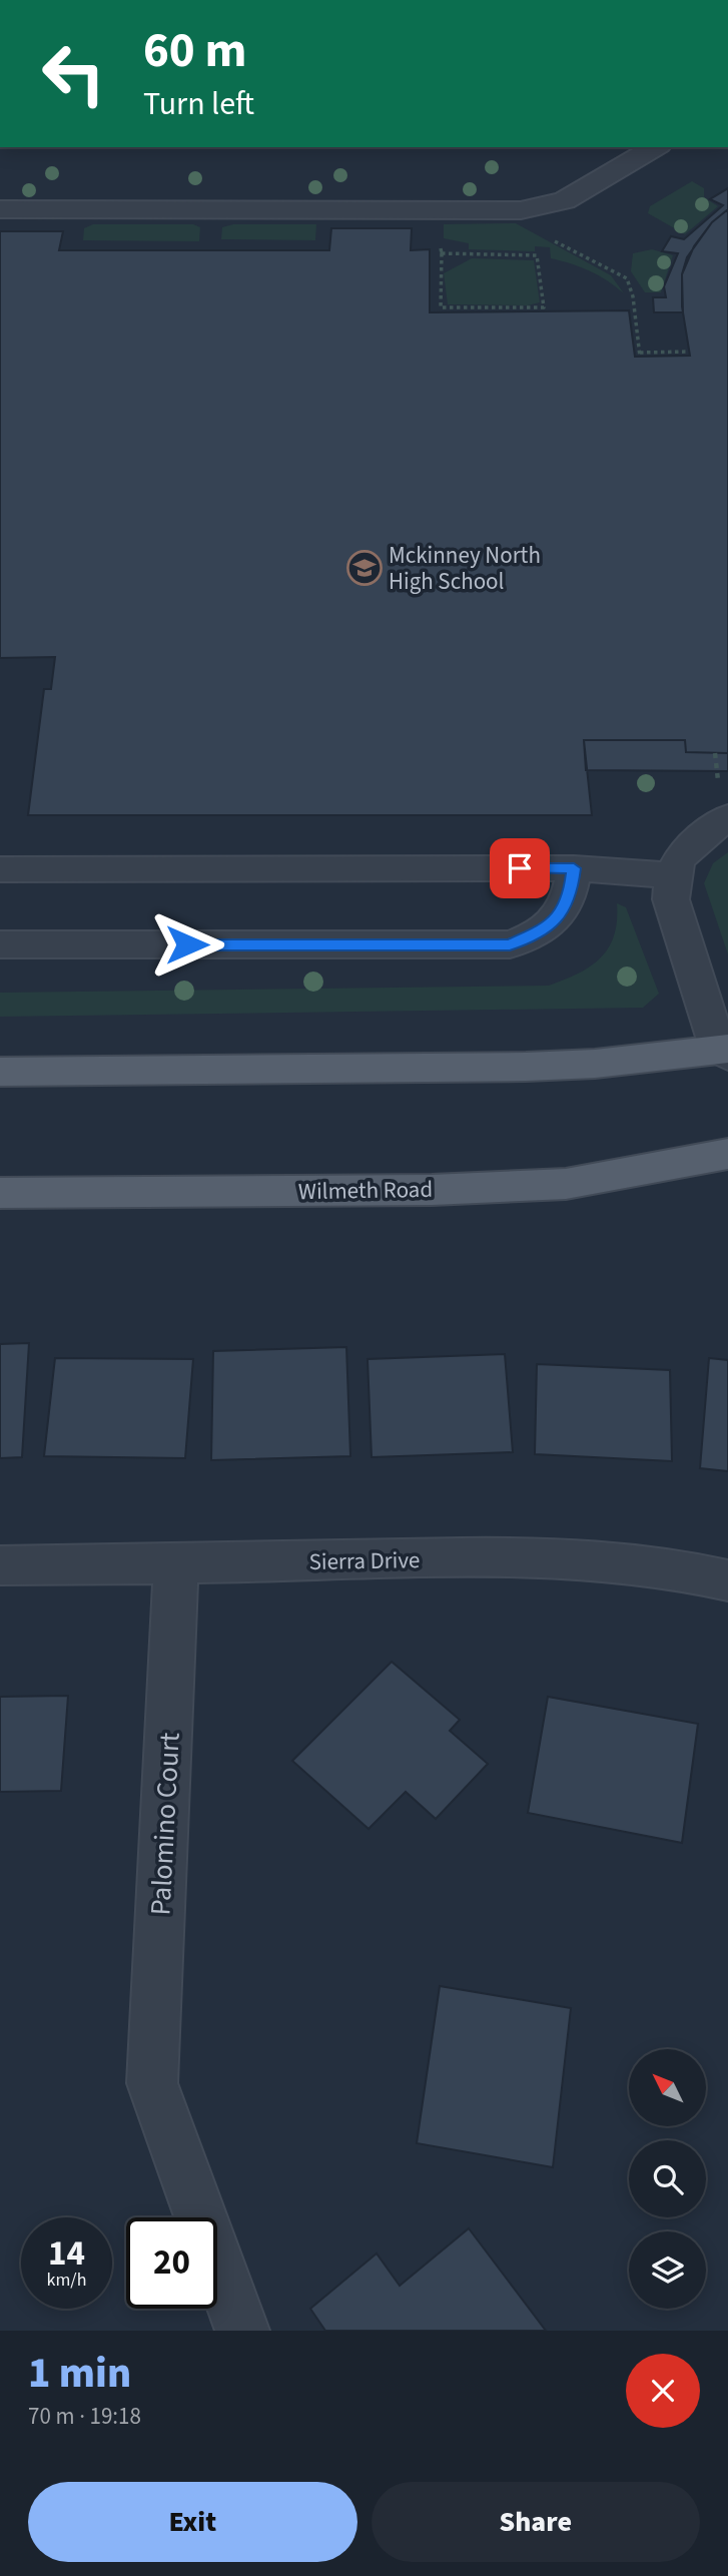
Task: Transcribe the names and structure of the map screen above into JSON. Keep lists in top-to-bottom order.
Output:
{
  "streets": {
    "main road": ["Wilmeth Road"],
    "street": ["Sierra Drive", "Palomino Court"]
  },
  "crossings": [
    ["Sierra Drive", "Palomino Court"]
  ],
  "places": {
    "school or university": ["Mckinney North High School"]
  },
  "north": "top left",
  "page": {
    "turn": ["60 m", "Turn left"],
    "speed": "14 km/h",
    "limit": "20",
    "heading": ["1 min", "70 m · 19:18"],
    "buttons": ["Exit", "Share"]
  }
}
